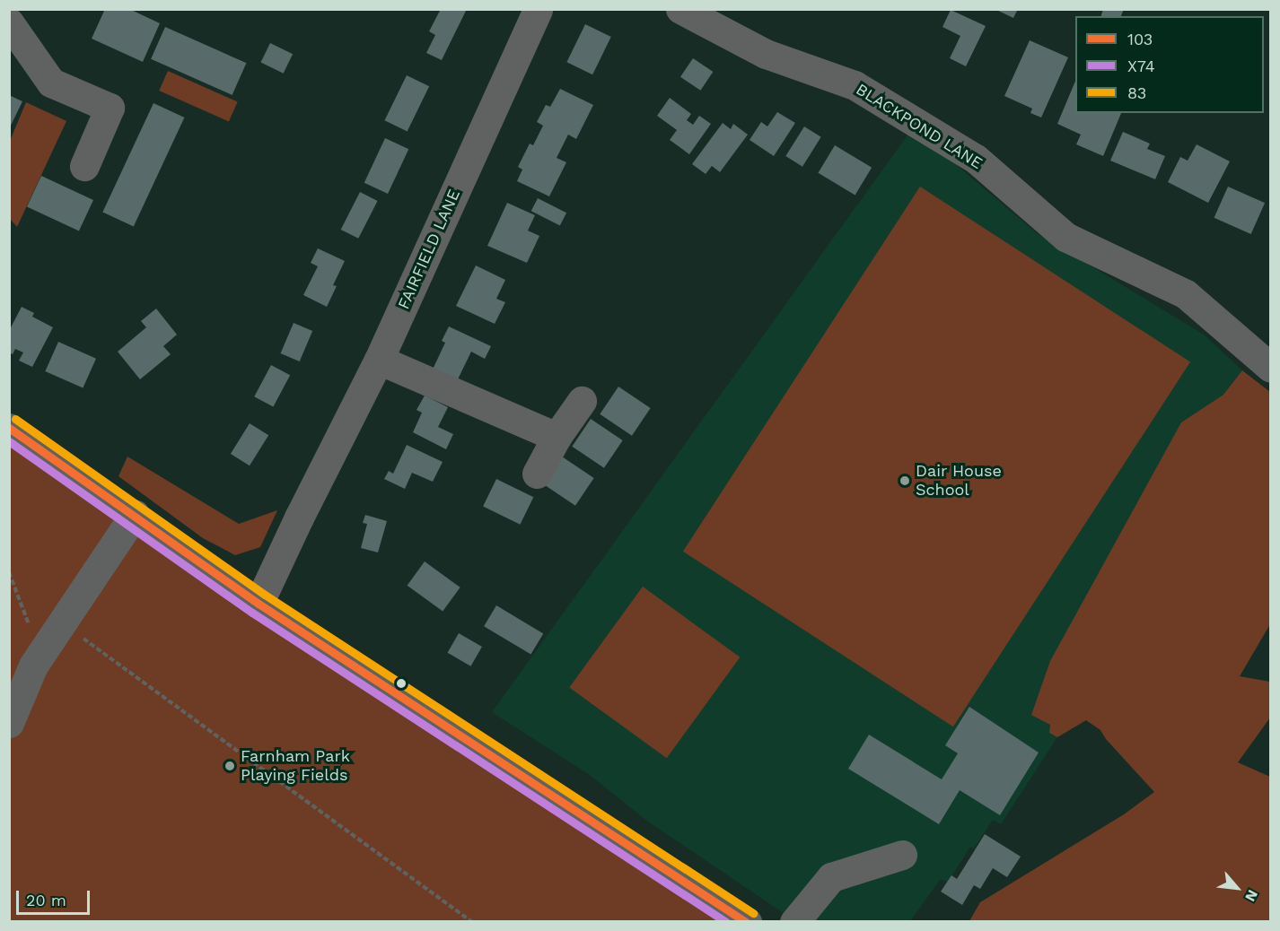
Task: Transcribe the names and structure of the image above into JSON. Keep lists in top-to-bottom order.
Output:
{
  "streets": {
    "street": ["BLACKPOND LANE", "FAIRFIELD LANE"]
  },
  "places": ["Dair House School", "Farnham Park Playing Fields"],
  "lines": ["transit line 83", "transit line 103", "transit line X74"],
  "legend": ["103", "X74", "83"],
  "scale_bar": "20 m",
  "north": "bottom right"
}
